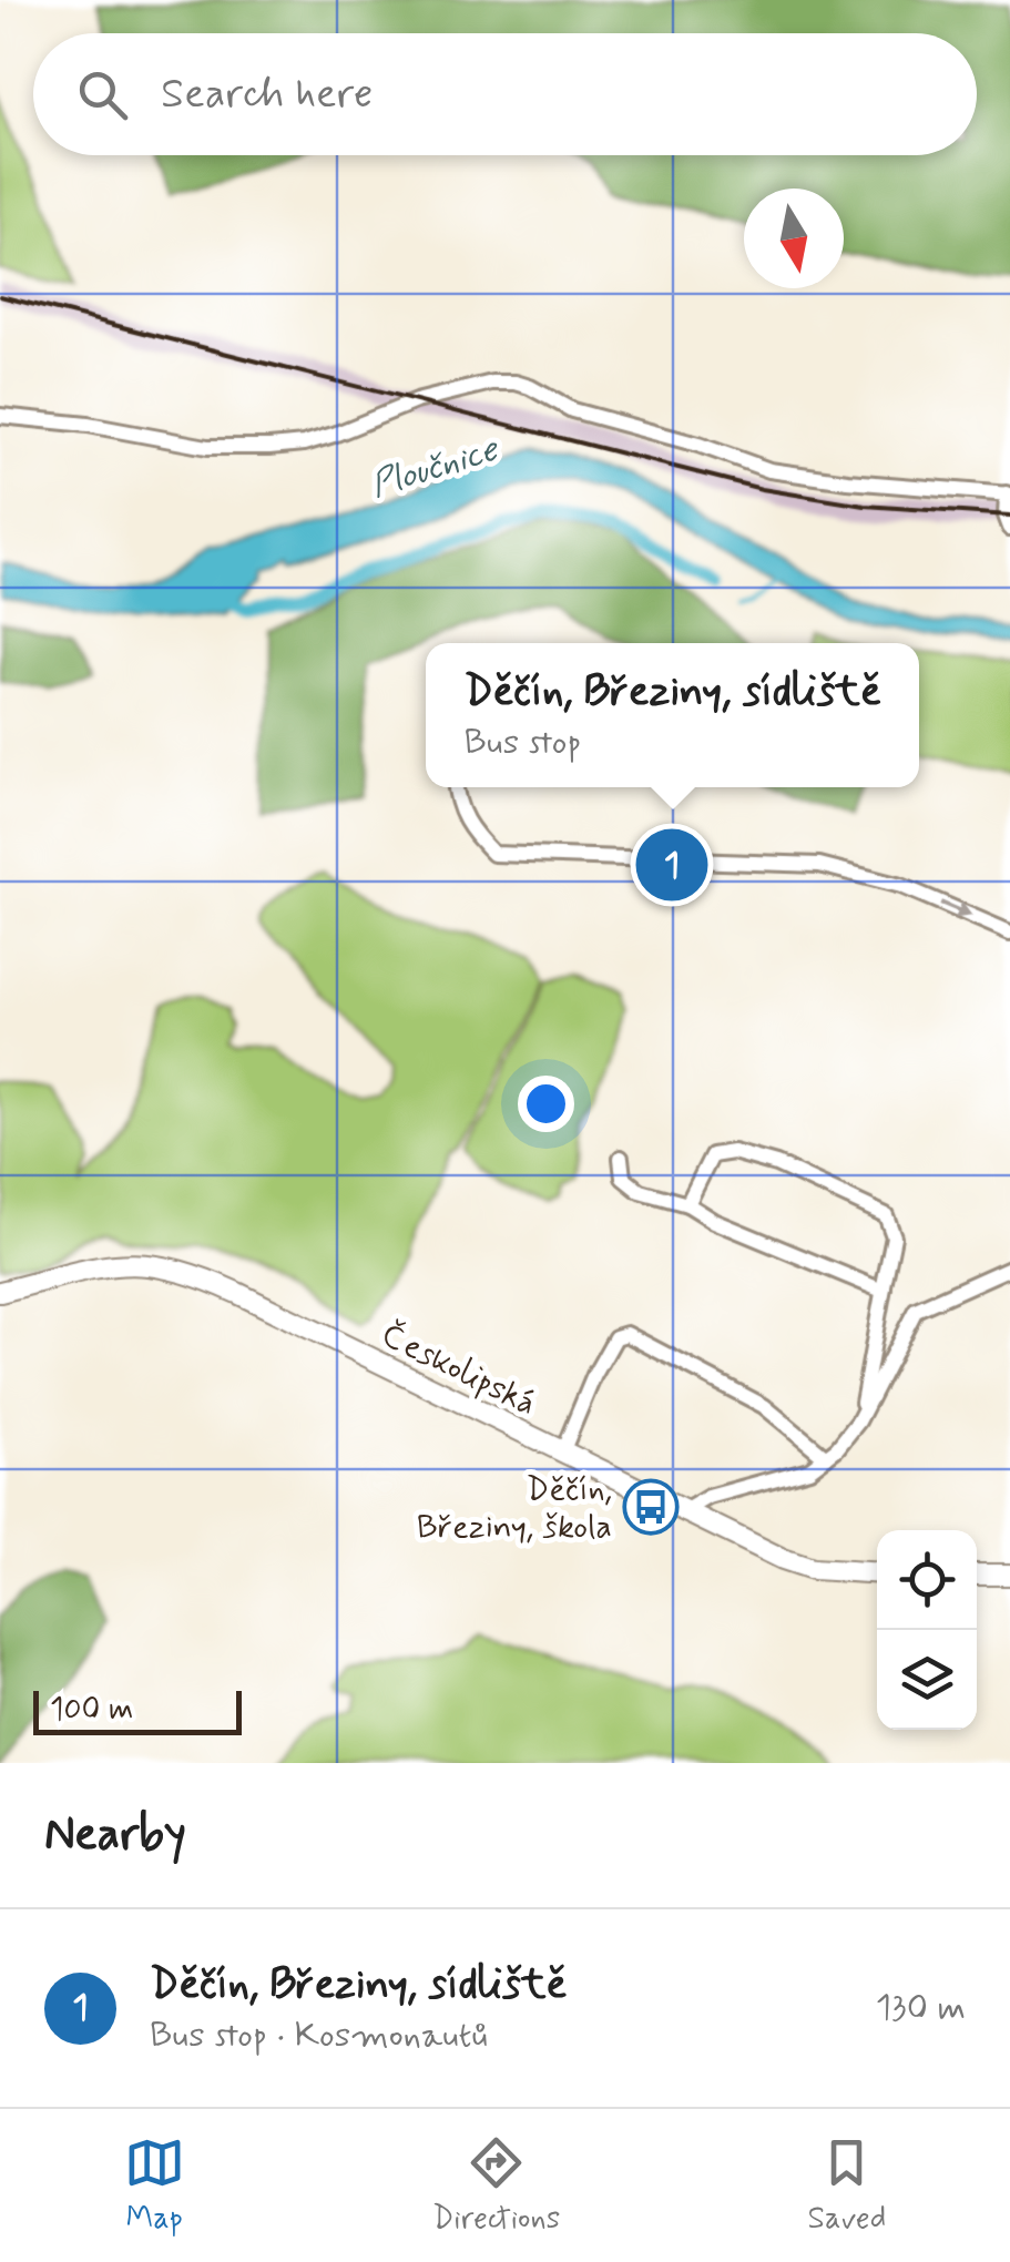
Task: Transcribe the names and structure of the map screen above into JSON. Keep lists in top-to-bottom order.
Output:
{
  "streets": {
    "main road": ["Českolipská"]
  },
  "water": ["Ploučnice"],
  "places": {
    "bus stop": ["Děčín, Březiny, škola"]
  },
  "scale_bar": "100 m",
  "north": "bottom",
  "page": {
    "search": "Search here",
    "popup": ["Děčín, Březiny, sídliště", "Bus stop"],
    "pins": "1",
    "scale": "100 m",
    "heading": "Nearby",
    "list": [
      {
        "mark": "1",
        "name": "Děčín, Březiny, sídliště",
        "note": "Bus stop · Kosmonautů",
        "value": "130 m"
      }
    ],
    "nav": ["Map", "Directions", "Saved"]
  }
}
